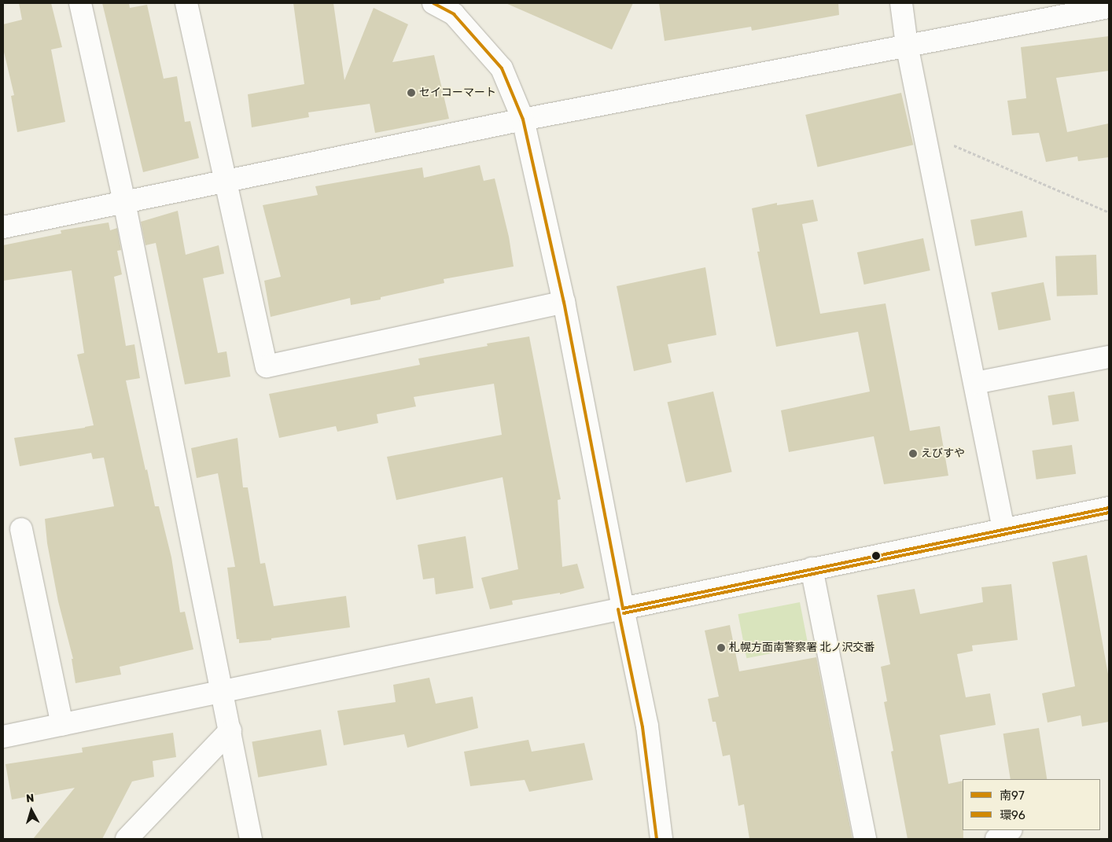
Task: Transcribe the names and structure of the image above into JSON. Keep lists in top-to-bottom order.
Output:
{
  "places": ["セイコーマート", "えびすや", "札幌方面南警察署 北ノ沢交番"],
  "lines": ["transit line 南97", "transit line 環96"],
  "legend": ["南97", "環96"],
  "north": "top"
}
